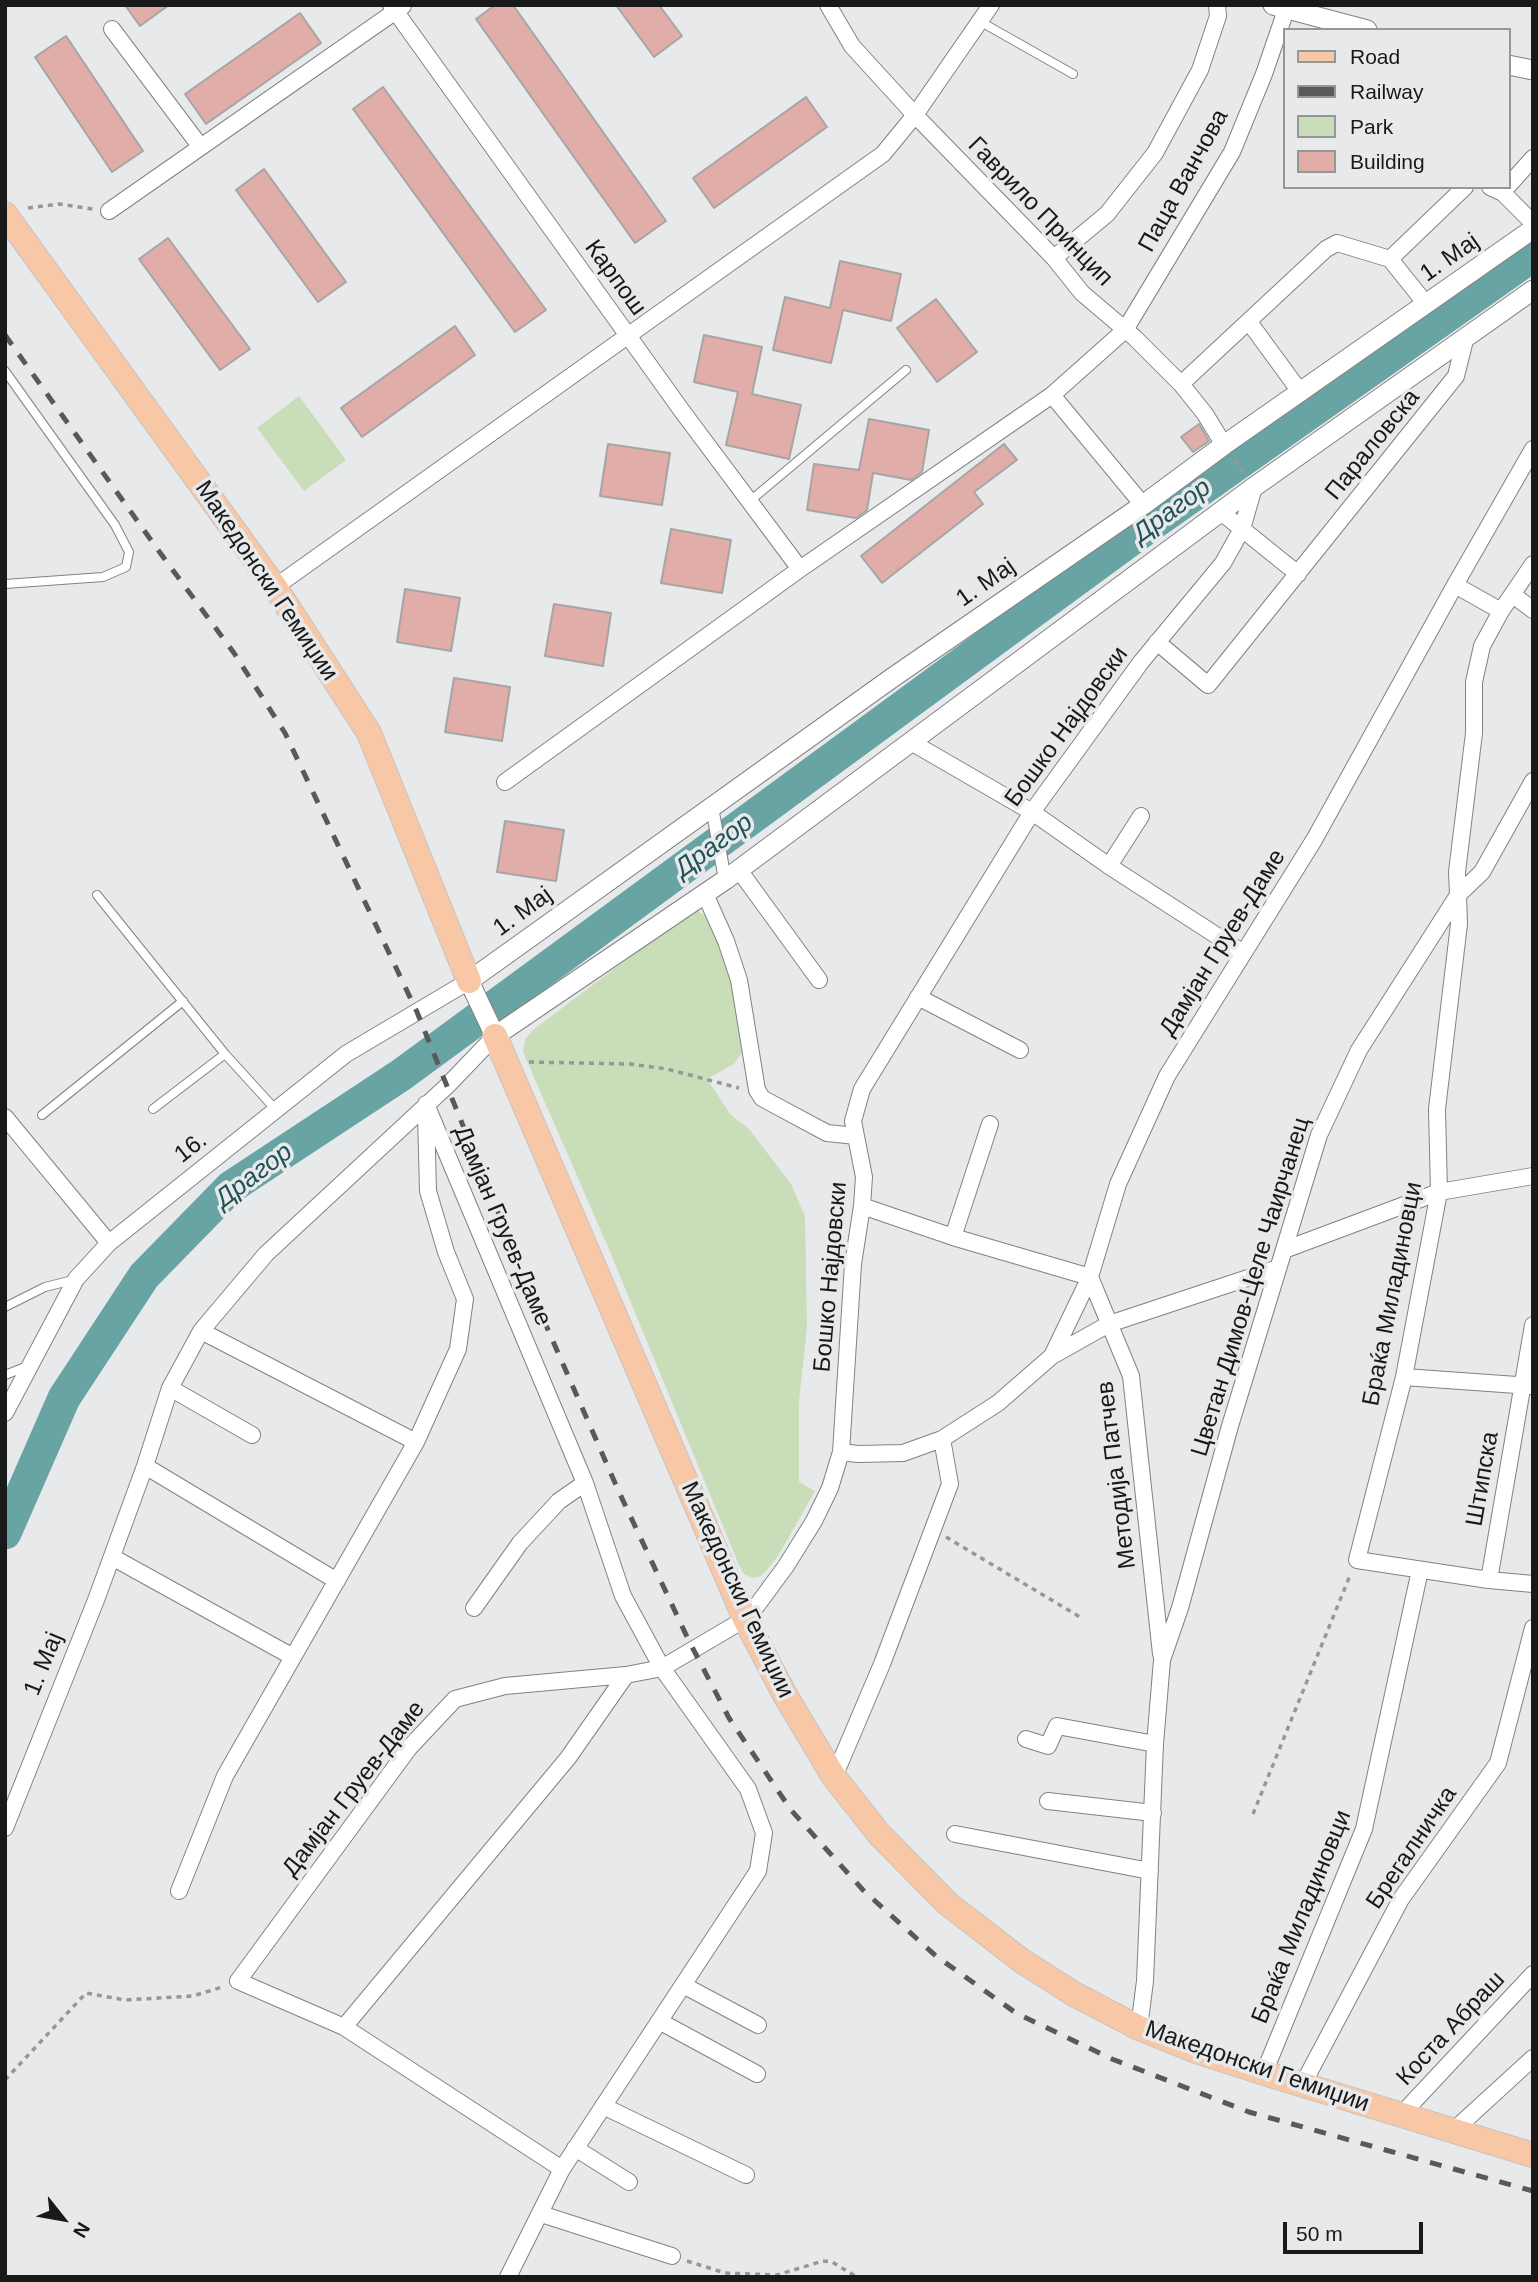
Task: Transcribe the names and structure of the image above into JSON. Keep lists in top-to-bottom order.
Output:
{
  "streets": {
    "main road": ["Македонски Гемиџии"],
    "street": [
      "Паца Ванчова",
      "Гаврило Принцип",
      "1. Мај",
      "Карпош",
      "Параловска",
      "Бошко Најдовски",
      "Дамјан Груев-Даме",
      "16.",
      "Цветан Димов-Целе Чаирчанец",
      "Браќа Миладиновци",
      "Методија Патчев",
      "Штипска",
      "Брегалничка",
      "Коста Абраш"
    ]
  },
  "crossings": [
    ["Паца Ванчова", "Гаврило Принцип"],
    ["Паца Ванчова", "Карпош"],
    ["Гаврило Принцип", "1. Мај"],
    ["1. Мај", "Параловска"],
    ["1. Мај", "Македонски Гемиџии"],
    ["1. Мај", "Бошко Најдовски"],
    ["1. Мај", "Дамјан Груев-Даме"],
    ["1. Мај", "16."],
    ["Параловска", "Бошко Најдовски"],
    ["Македонски Гемиџии", "Дамјан Груев-Даме"],
    ["Македонски Гемиџии", "16."],
    ["Македонски Гемиџии", "Цветан Димов-Целе Чаирчанец"],
    ["Македонски Гемиџии", "Браќа Миладиновци"],
    ["Македонски Гемиџии", "Брегалничка"],
    ["Македонски Гемиџии", "Коста Абраш"],
    ["Бошко Најдовски", "Дамјан Груев-Даме"],
    ["Дамјан Груев-Даме", "Методија Патчев"],
    ["Цветан Димов-Целе Чаирчанец", "Браќа Миладиновци"],
    ["Цветан Димов-Целе Чаирчанец", "Методија Патчев"]
  ],
  "water": ["Драгор"],
  "legend": [
    "Road",
    "Railway",
    "Park",
    "Building"
  ],
  "scale_bar": "50 m",
  "north": "bottom right"
}
